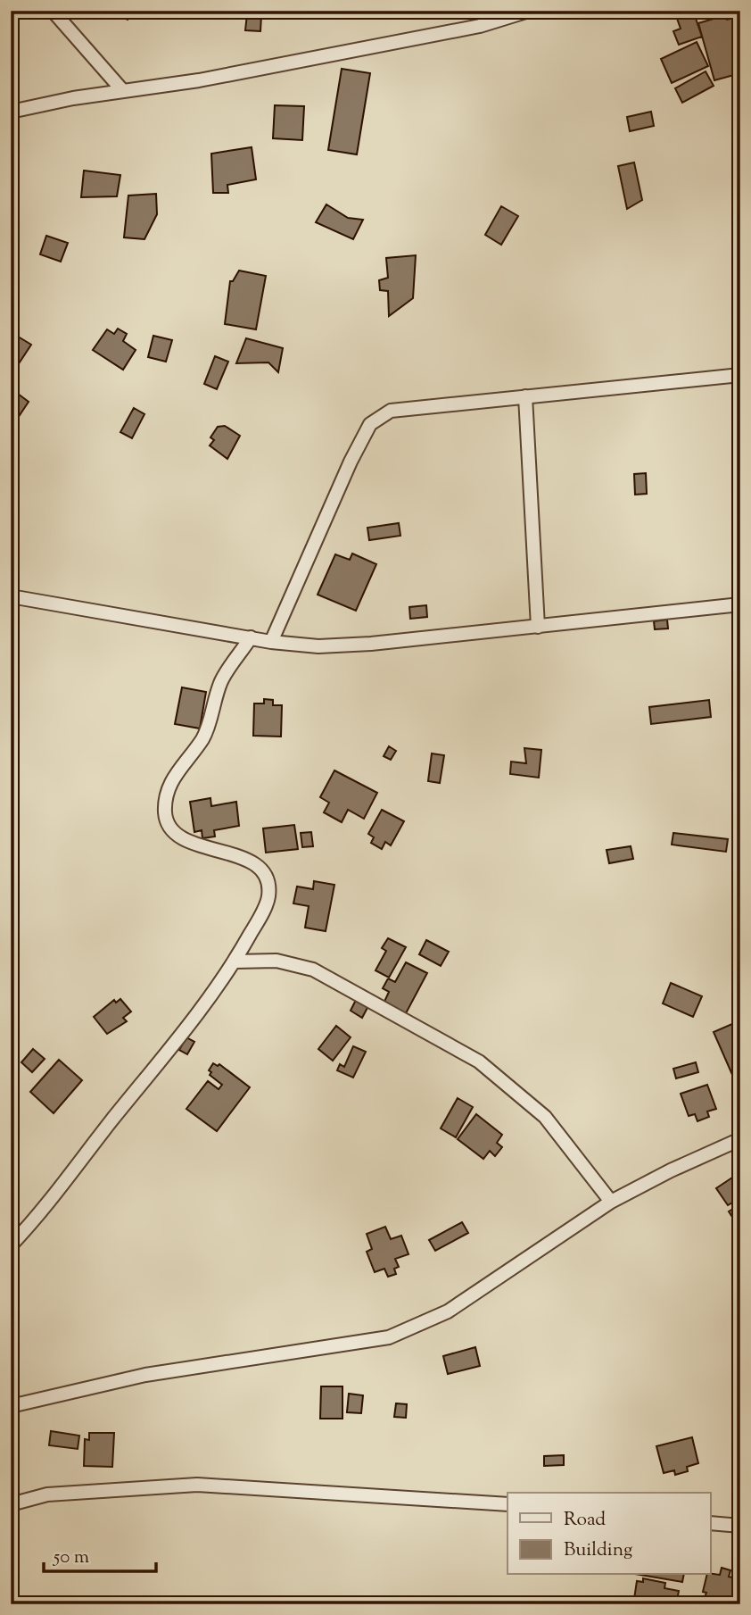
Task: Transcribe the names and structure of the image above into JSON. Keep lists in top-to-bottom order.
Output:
{
  "legend": ["Road", "Building"],
  "scale_bar": "50 m"
}
